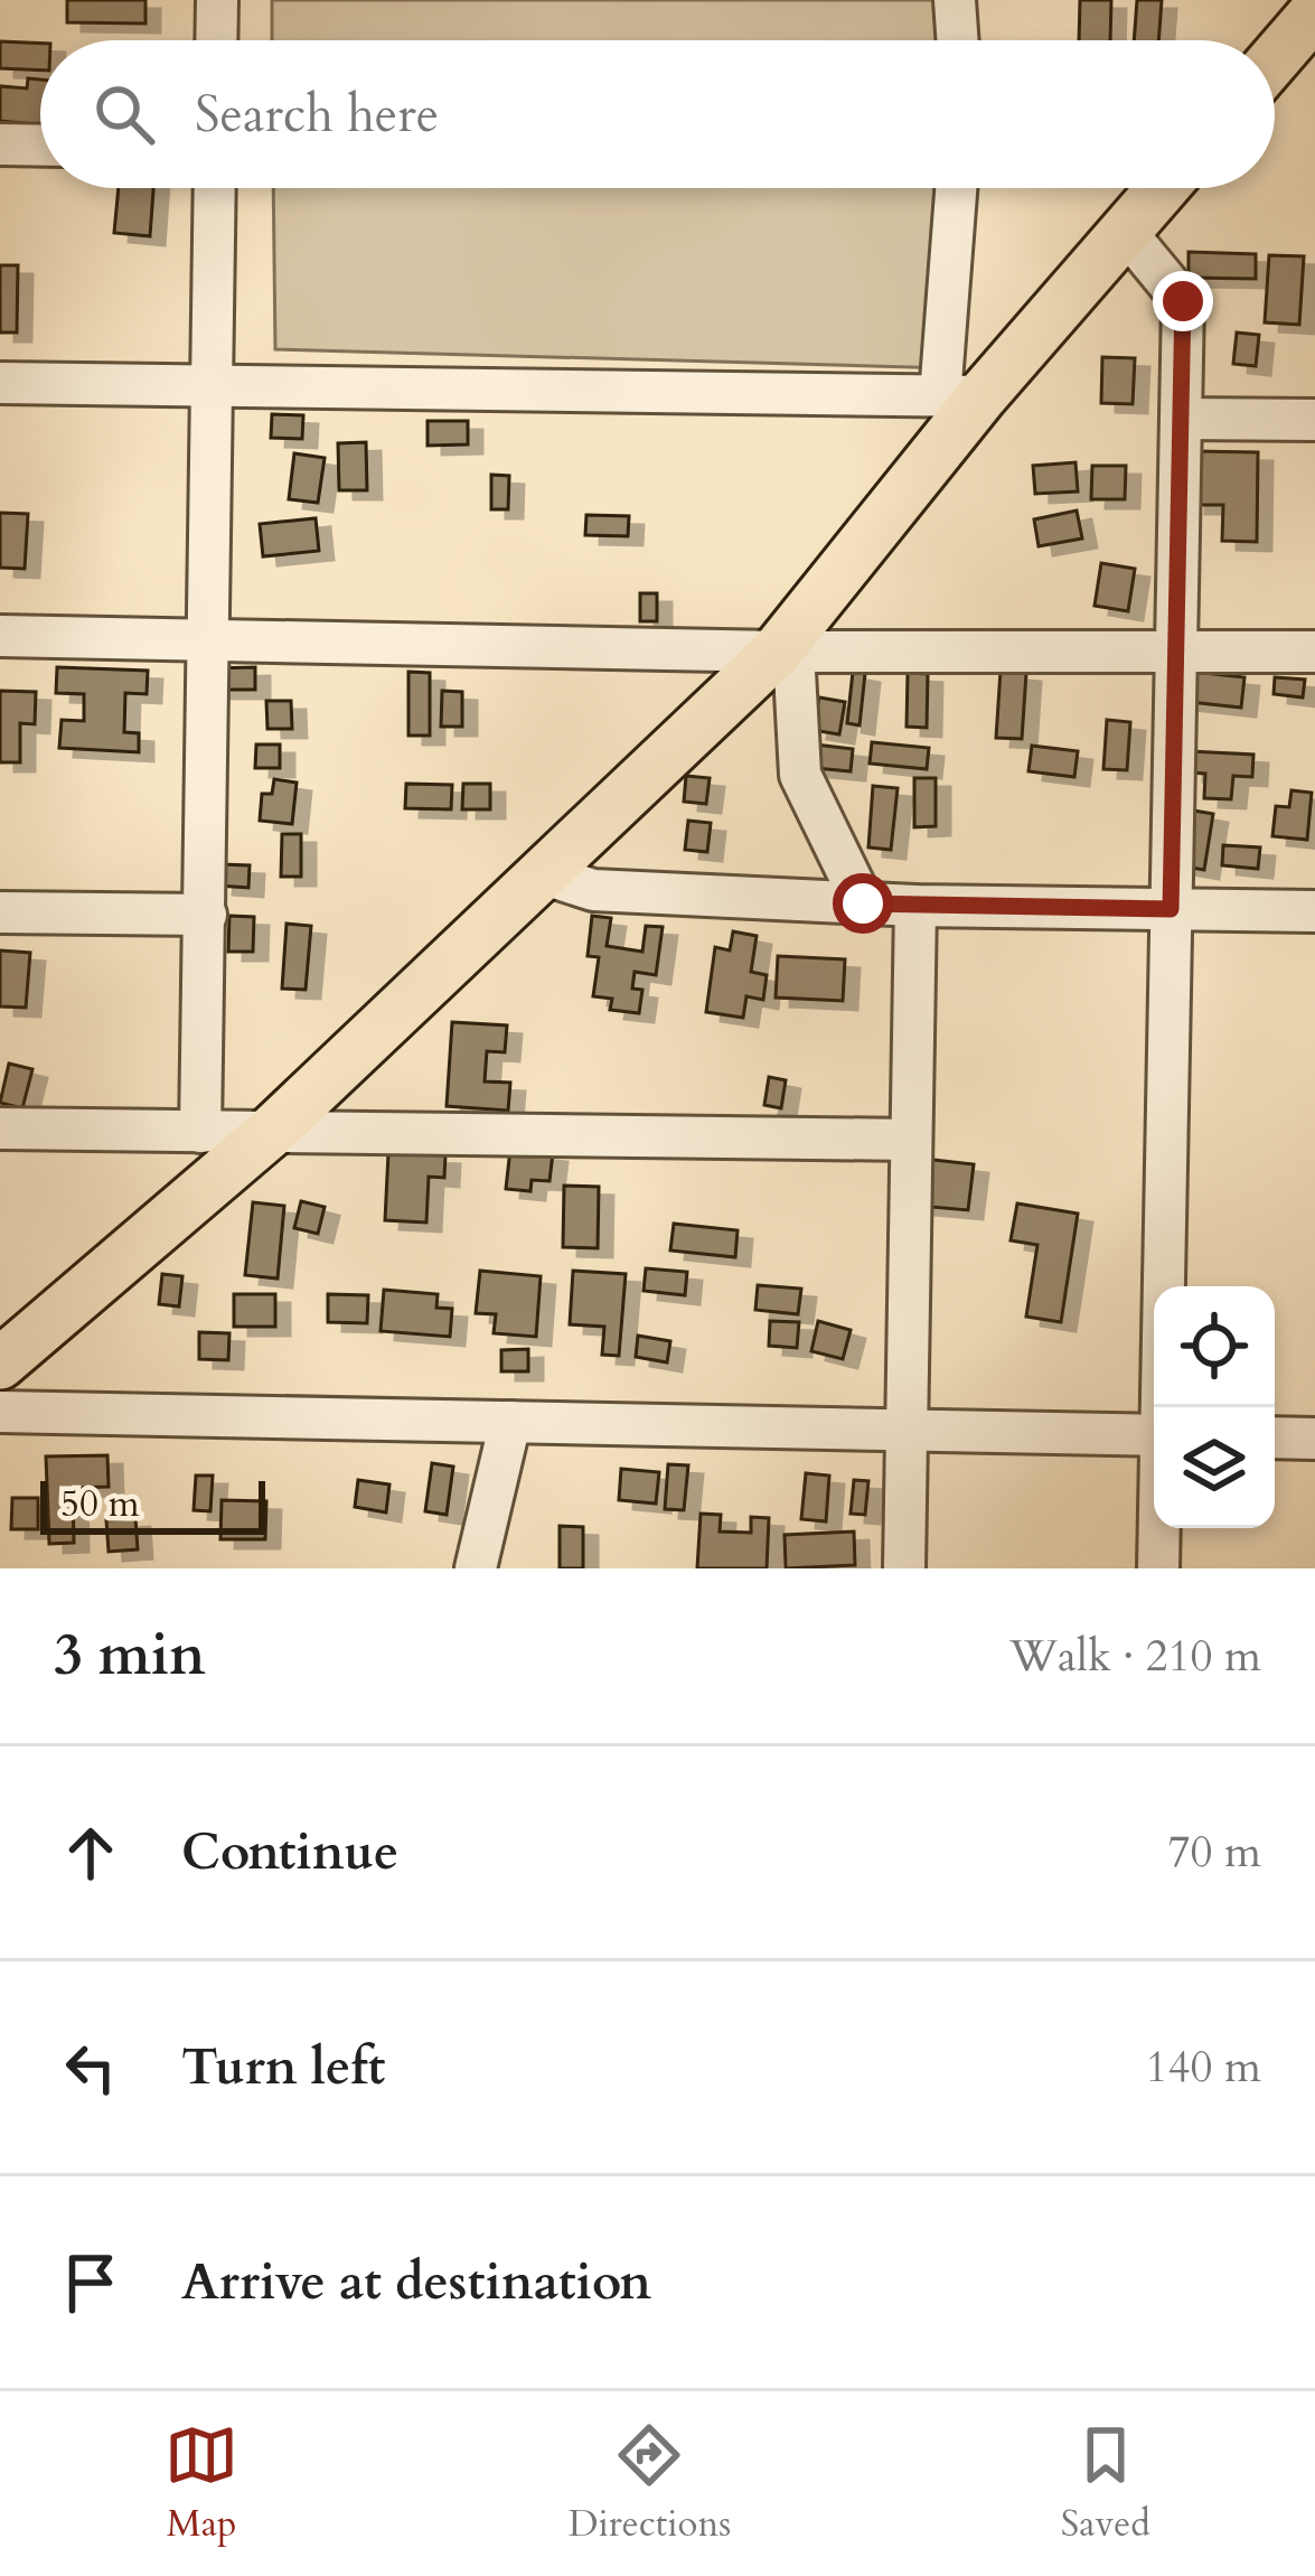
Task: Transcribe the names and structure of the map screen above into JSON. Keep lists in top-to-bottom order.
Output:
{
  "scale_bar": "50 m",
  "page": {
    "search": "Search here",
    "scale": "50 m",
    "heading": ["3 min", "Walk · 210 m"],
    "list": [
      ["Continue", "70 m"],
      ["Turn left", "140 m"],
      "Arrive at destination"
    ],
    "nav": ["Map", "Directions", "Saved"]
  }
}
